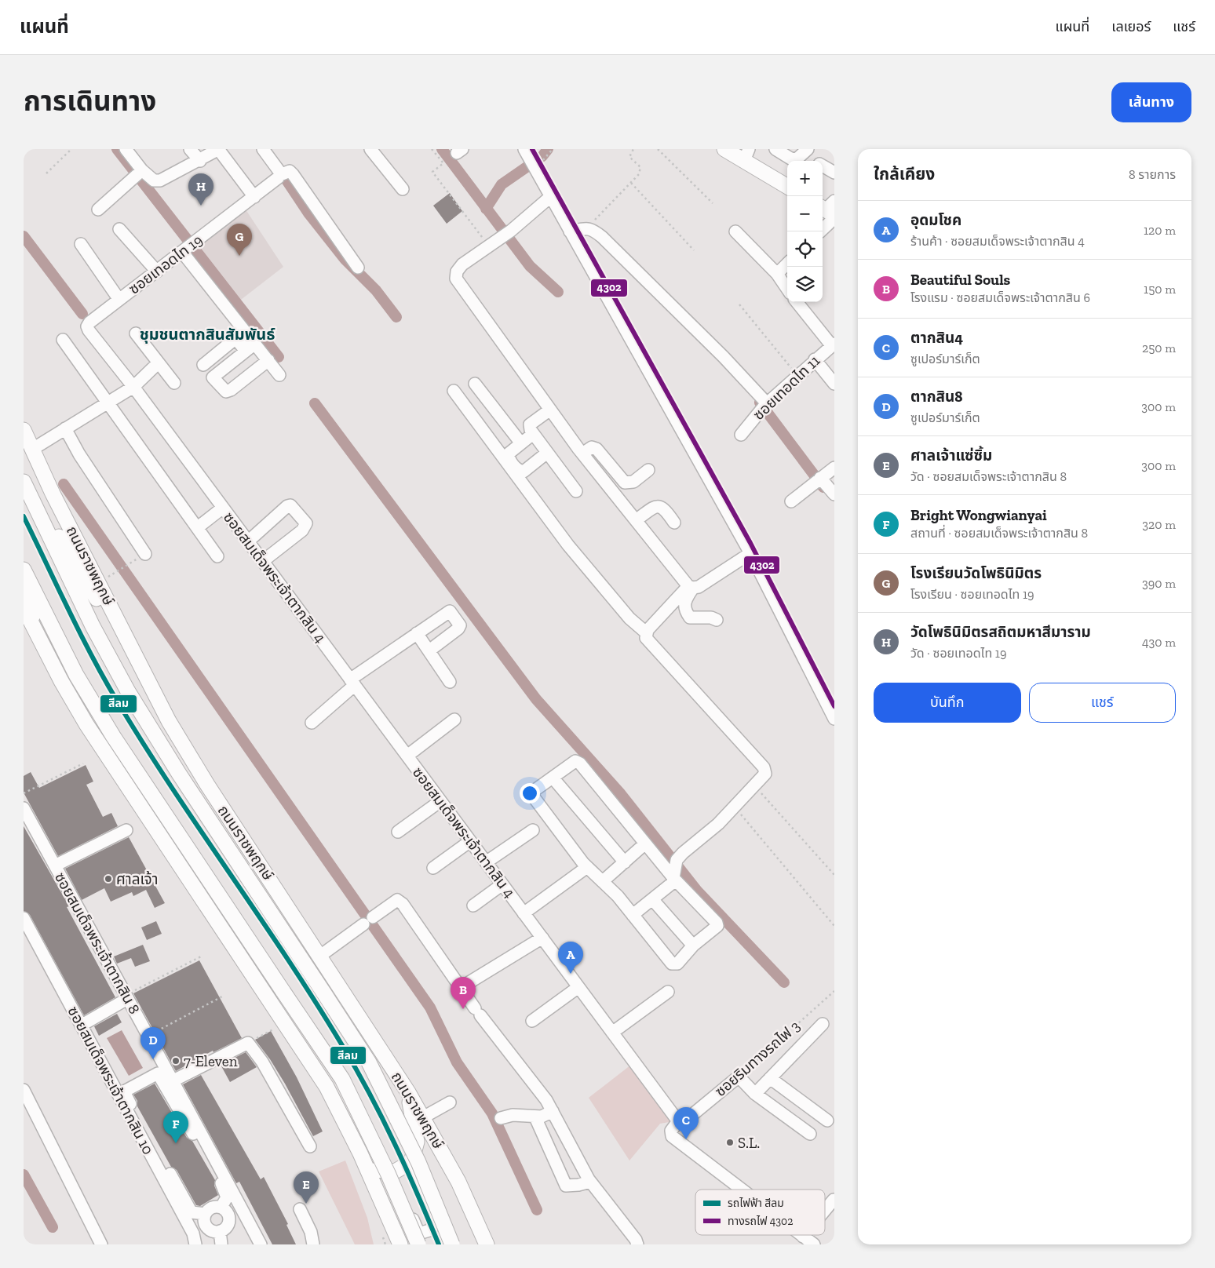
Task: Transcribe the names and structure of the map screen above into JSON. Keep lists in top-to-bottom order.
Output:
{
  "streets": {
    "main road": ["ถนนราชพฤกษ์"],
    "street": [
      "ซอยเทอดไท 19",
      "ซอยเทอดไท 11",
      "ซอยสมเด็จพระเจ้าตากสิน 4",
      "ซอยสมเด็จพระเจ้าตากสิน 8",
      "ซอยริมทางรถไฟ 3",
      "ซอยสมเด็จพระเจ้าตากสิน 10"
    ]
  },
  "crossings": [
    ["ซอยเทอดไท 19", "ซอยสมเด็จพระเจ้าตากสิน 4"],
    ["ซอยสมเด็จพระเจ้าตากสิน 4", "ซอยริมทางรถไฟ 3"]
  ],
  "districts": ["ชุมชนตากสินสัมพันธ์"],
  "places": ["ศาลเจ้า", "7-Eleven", "S.L."],
  "lines": ["rail line 4302", "metro line สีลม"],
  "legend": ["รถไฟฟ้า สีลม", "ทางรถไฟ 4302"],
  "page": {
    "header": "แผนที่",
    "nav": ["แผนที่", "เลเยอร์", "แชร์"],
    "title": "การเดินทาง",
    "buttons": [
      "เส้นทาง",
      ["บันทึก", "แชร์"]
    ],
    "heading": ["ใกล้เคียง", "8 รายการ"],
    "map_buttons": ["+", "−"],
    "pins": [
      "H",
      "G",
      "A",
      "B",
      "D",
      "C",
      "F",
      "E"
    ],
    "list": [
      {
        "mark": "A",
        "name": "อุดมโชค",
        "note": "ร้านค้า · ซอยสมเด็จพระเจ้าตากสิน 4",
        "value": "120 m"
      },
      {
        "mark": "B",
        "name": "Beautiful Souls",
        "note": "โรงแรม · ซอยสมเด็จพระเจ้าตากสิน 6",
        "value": "150 m"
      },
      {
        "mark": "C",
        "name": "ตากสิน4",
        "note": "ซูเปอร์มาร์เก็ต",
        "value": "250 m"
      },
      {
        "mark": "D",
        "name": "ตากสิน8",
        "note": "ซูเปอร์มาร์เก็ต",
        "value": "300 m"
      },
      {
        "mark": "E",
        "name": "ศาลเจ้าแซ่ซิ้ม",
        "note": "วัด · ซอยสมเด็จพระเจ้าตากสิน 8",
        "value": "300 m"
      },
      {
        "mark": "F",
        "name": "Bright Wongwianyai",
        "note": "สถานที่ · ซอยสมเด็จพระเจ้าตากสิน 8",
        "value": "320 m"
      },
      {
        "mark": "G",
        "name": "โรงเรียนวัดโพธินิมิตร",
        "note": "โรงเรียน · ซอยเทอดไท 19",
        "value": "390 m"
      },
      {
        "mark": "H",
        "name": "วัดโพธินิมิตรสถิตมหาสีมาราม",
        "note": "วัด · ซอยเทอดไท 19",
        "value": "430 m"
      }
    ]
  }
}
